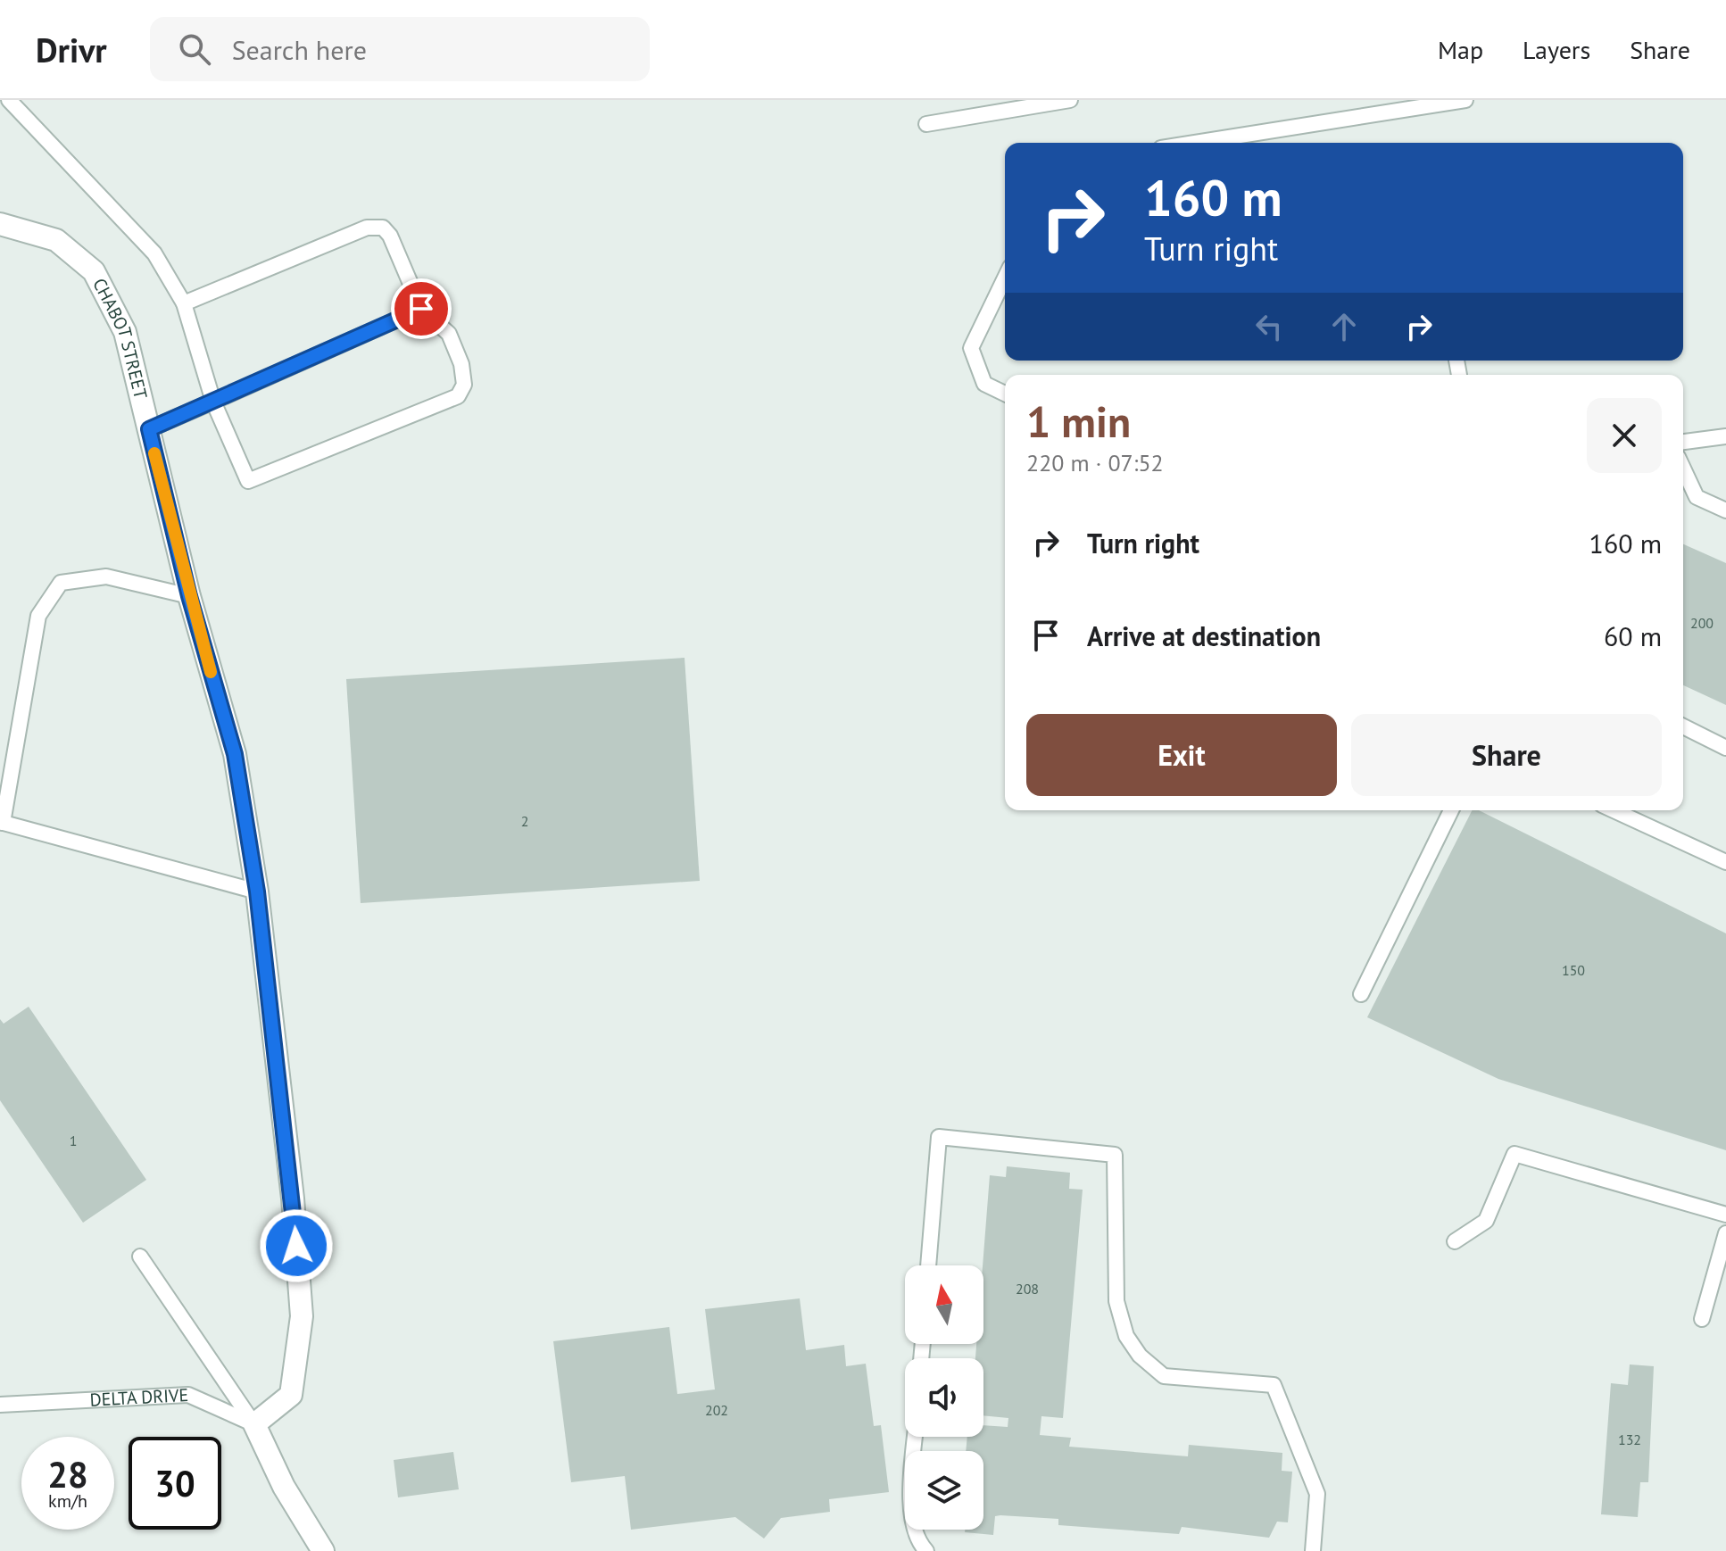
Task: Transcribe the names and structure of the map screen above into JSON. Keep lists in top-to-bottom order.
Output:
{
  "streets": {
    "street": ["CHABOT STREET"],
    "lane": ["DELTA DRIVE"]
  },
  "crossings": [
    ["CHABOT STREET", "DELTA DRIVE"]
  ],
  "house_numbers": [
    "200",
    "2",
    "150",
    "1",
    "208",
    "202",
    "132"
  ],
  "north": "top",
  "page": {
    "header": "Drivr",
    "search": "Search here",
    "nav": ["Map", "Layers", "Share"],
    "turn": ["160 m", "Turn right"],
    "heading": ["1 min", "220 m · 07:52"],
    "list": [
      {
        "name": "Turn right",
        "value": "160 m"
      },
      {
        "name": "Arrive at destination",
        "value": "60 m"
      }
    ],
    "buttons": ["Exit", "Share"],
    "speed": "28 km/h",
    "limit": "30"
  }
}
